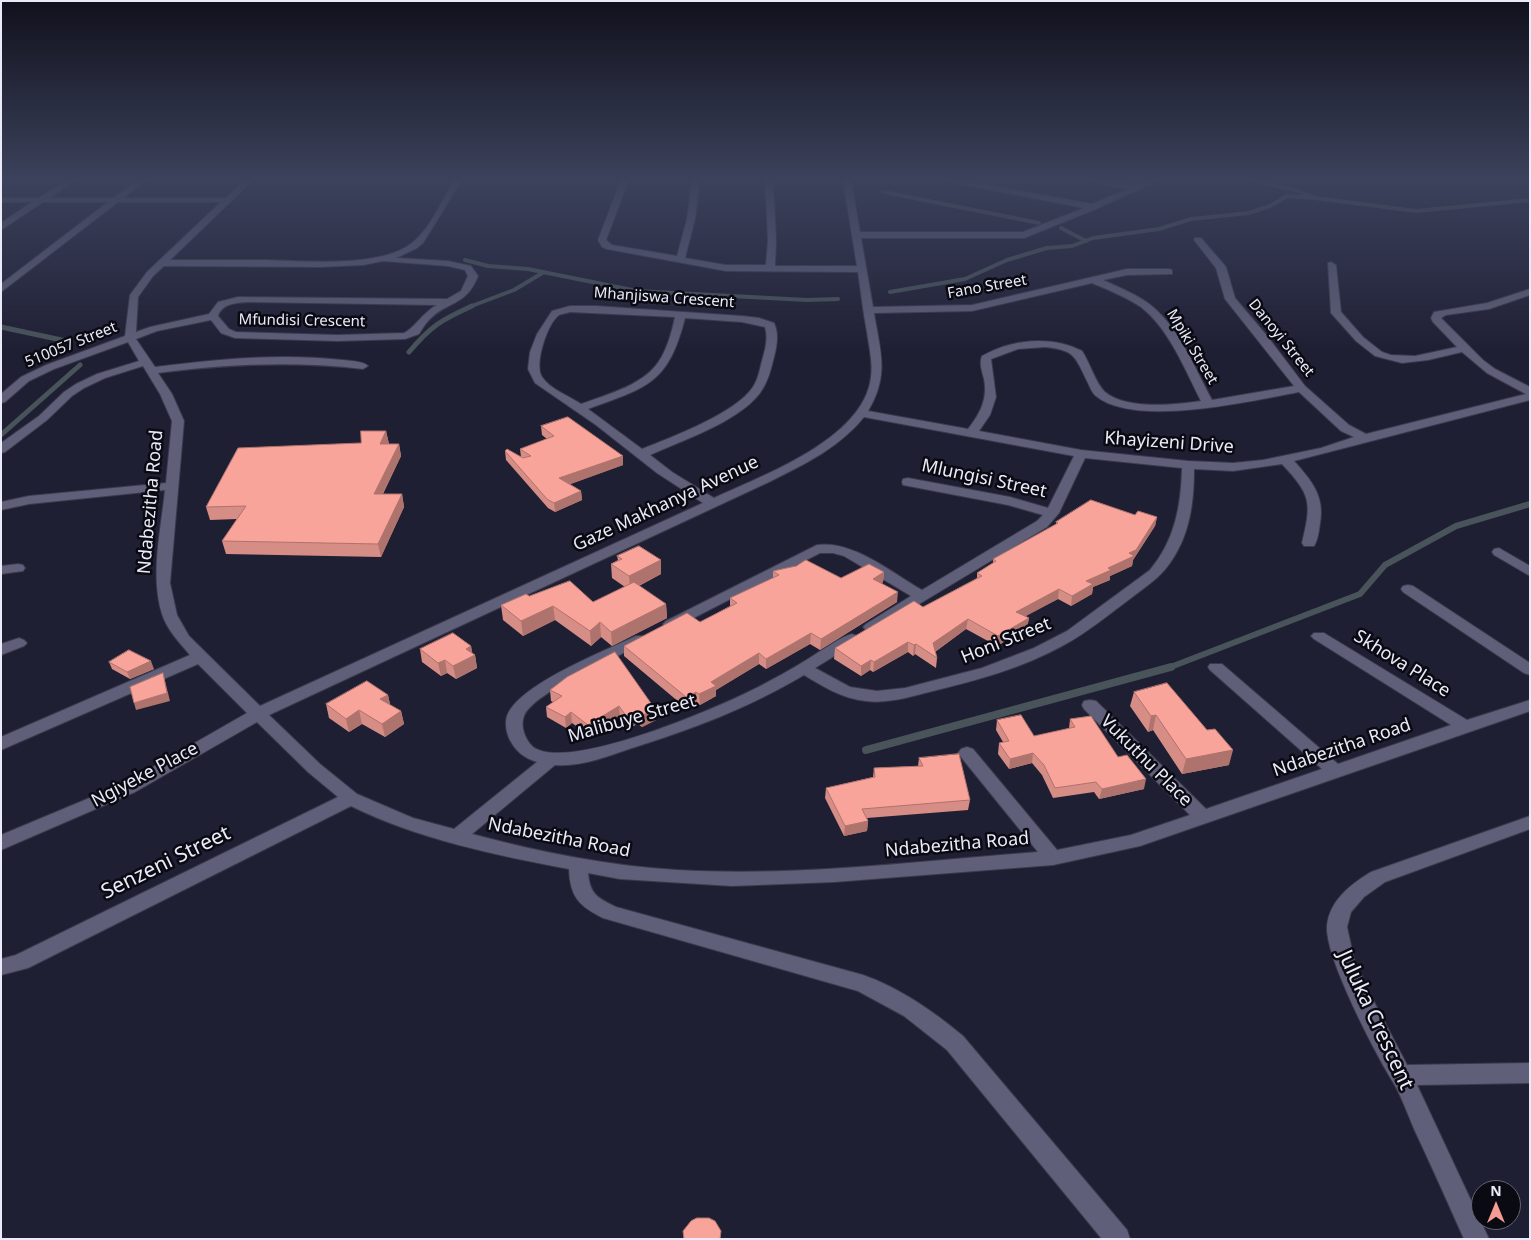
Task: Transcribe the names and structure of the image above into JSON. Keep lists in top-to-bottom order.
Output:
{
  "streets": {
    "street": [
      "Fano Street",
      "Mhanjiswa Crescent",
      "Mfundisi Crescent",
      "Danoyi Street",
      "510057 Street",
      "Mpiki Street",
      "Khayizeni Drive",
      "Mlungisi Street",
      "Ndabezitha Road",
      "Gaze Makhanya Avenue",
      "Honi Street",
      "Skhova Place",
      "Malibuye Street",
      "Vukuthu Place",
      "Ngiyeke Place",
      "Senzeni Street",
      "Juluka Crescent"
    ]
  },
  "crossings": [
    ["Fano Street", "Mpiki Street"],
    ["Fano Street", "Gaze Makhanya Avenue"],
    ["Mhanjiswa Crescent", "Gaze Makhanya Avenue"],
    ["Mfundisi Crescent", "510057 Street"],
    ["Danoyi Street", "Khayizeni Drive"],
    ["510057 Street", "Ndabezitha Road"],
    ["Khayizeni Drive", "Gaze Makhanya Avenue"],
    ["Khayizeni Drive", "Honi Street"],
    ["Khayizeni Drive", "Malibuye Street"],
    ["Mlungisi Street", "Malibuye Street"],
    ["Ndabezitha Road", "Gaze Makhanya Avenue"],
    ["Ndabezitha Road", "Skhova Place"],
    ["Ndabezitha Road", "Vukuthu Place"],
    ["Ndabezitha Road", "Ngiyeke Place"],
    ["Ndabezitha Road", "Senzeni Street"],
    ["Gaze Makhanya Avenue", "Ngiyeke Place"],
    ["Honi Street", "Malibuye Street"]
  ],
  "north": "top"
}
